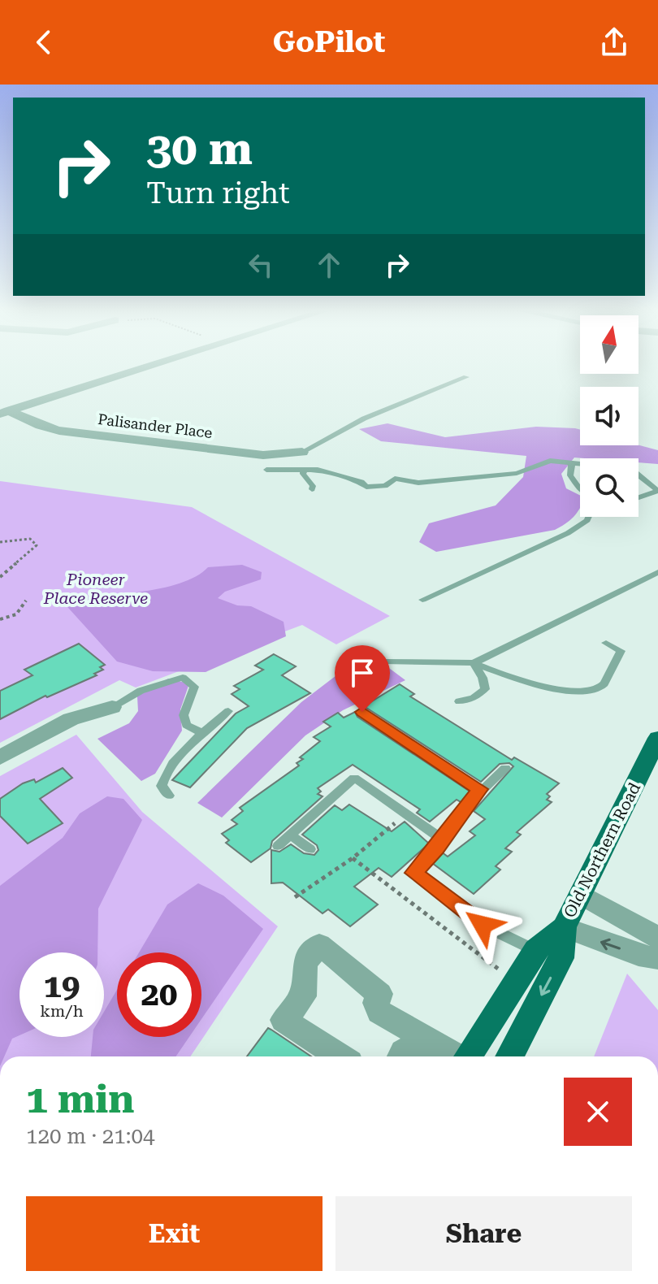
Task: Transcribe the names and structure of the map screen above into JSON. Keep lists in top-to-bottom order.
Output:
{
  "streets": {
    "main road": ["Old Northern Road"],
    "street": ["Palisander Place"]
  },
  "parks": ["Pioneer Place Reserve"],
  "north": "top",
  "page": {
    "header": "GoPilot",
    "turn": ["30 m", "Turn right"],
    "speed": "19 km/h",
    "limit": "20",
    "heading": ["1 min", "120 m · 21:04"],
    "buttons": ["Exit", "Share"]
  }
}
